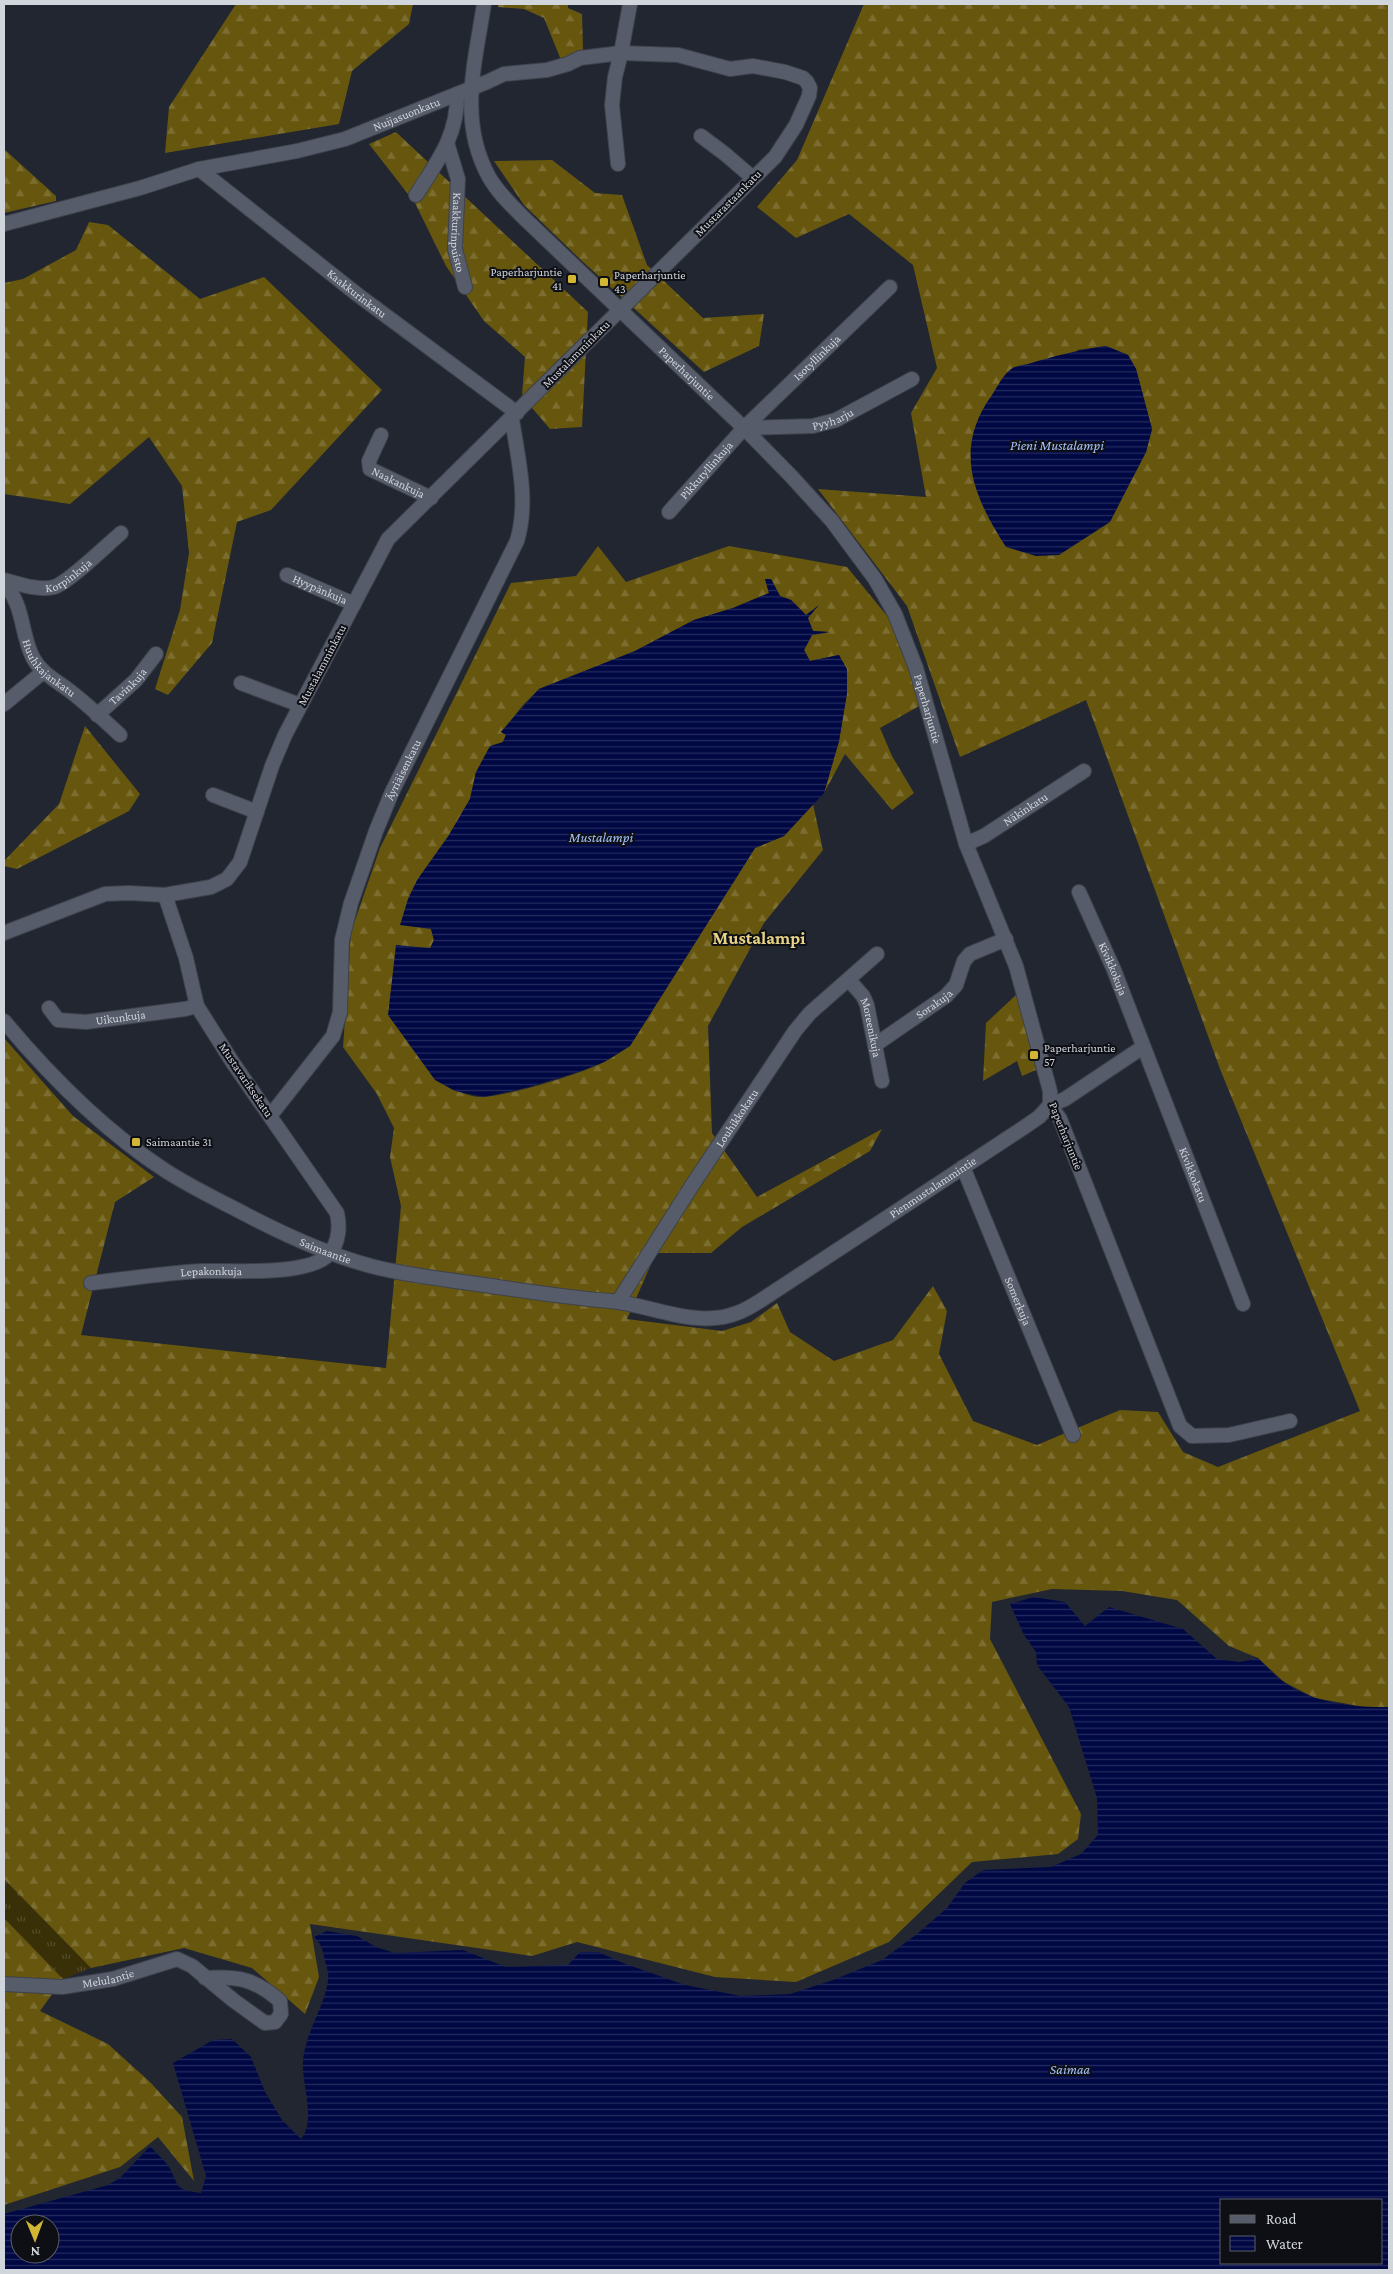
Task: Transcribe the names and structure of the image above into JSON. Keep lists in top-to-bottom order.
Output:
{
  "streets": {
    "street": [
      "Nuijasuonkatu",
      "Mustarastaankatu",
      "Kaakkurinpuisto",
      "Kaakkurinkatu",
      "Mustalamminkatu",
      "Isotyllinkuja",
      "Paperharjuntie",
      "Pyyharju",
      "Pikkutyllinkuja",
      "Naakankuja",
      "Korpinkuja",
      "Hyypänkuja",
      "Huuhkajankatu",
      "Tavinkuja",
      "Äyriäisenkatu",
      "Näkinkatu",
      "Kivikkokuja",
      "Sorakuja",
      "Uikunkuja",
      "Moreenikuja",
      "Mustavariksekatu",
      "Louhikkokatu",
      "Kivikkokatu",
      "Pienmustalammintie",
      "Saimaantie",
      "Lepakonkuja",
      "Somerkuja",
      "Melulantie"
    ]
  },
  "crossings": [
    ["Nuijasuonkatu", "Mustarastaankatu"],
    ["Nuijasuonkatu", "Kaakkurinkatu"],
    ["Nuijasuonkatu", "Paperharjuntie"],
    ["Mustarastaankatu", "Mustalamminkatu"],
    ["Mustarastaankatu", "Paperharjuntie"],
    ["Kaakkurinkatu", "Mustalamminkatu"],
    ["Kaakkurinkatu", "Äyriäisenkatu"],
    ["Mustalamminkatu", "Paperharjuntie"],
    ["Mustalamminkatu", "Naakankuja"],
    ["Mustalamminkatu", "Hyypänkuja"],
    ["Mustalamminkatu", "Äyriäisenkatu"],
    ["Mustalamminkatu", "Mustavariksekatu"],
    ["Isotyllinkuja", "Paperharjuntie"],
    ["Isotyllinkuja", "Pyyharju"],
    ["Isotyllinkuja", "Pikkutyllinkuja"],
    ["Paperharjuntie", "Pyyharju"],
    ["Paperharjuntie", "Pikkutyllinkuja"],
    ["Paperharjuntie", "Näkinkatu"],
    ["Paperharjuntie", "Sorakuja"],
    ["Paperharjuntie", "Pienmustalammintie"],
    ["Pyyharju", "Pikkutyllinkuja"],
    ["Korpinkuja", "Huuhkajankatu"],
    ["Huuhkajankatu", "Tavinkuja"],
    ["Äyriäisenkatu", "Mustavariksekatu"],
    ["Kivikkokuja", "Kivikkokatu"],
    ["Kivikkokuja", "Pienmustalammintie"],
    ["Sorakuja", "Moreenikuja"],
    ["Uikunkuja", "Mustavariksekatu"],
    ["Moreenikuja", "Louhikkokatu"],
    ["Mustavariksekatu", "Saimaantie"],
    ["Mustavariksekatu", "Lepakonkuja"],
    ["Louhikkokatu", "Saimaantie"],
    ["Kivikkokatu", "Pienmustalammintie"],
    ["Pienmustalammintie", "Saimaantie"],
    ["Pienmustalammintie", "Somerkuja"],
    ["Saimaantie", "Lepakonkuja"]
  ],
  "districts": ["Mustalampi"],
  "water": ["Pieni Mustalampi", "Mustalampi", "Saimaa"],
  "places": {
    "transit": [
      "Paperharjuntie 41",
      "Paperharjuntie 43",
      "Paperharjuntie 57",
      "Saimaantie 31"
    ]
  },
  "legend": ["Road", "Water"],
  "north": "bottom"
}
